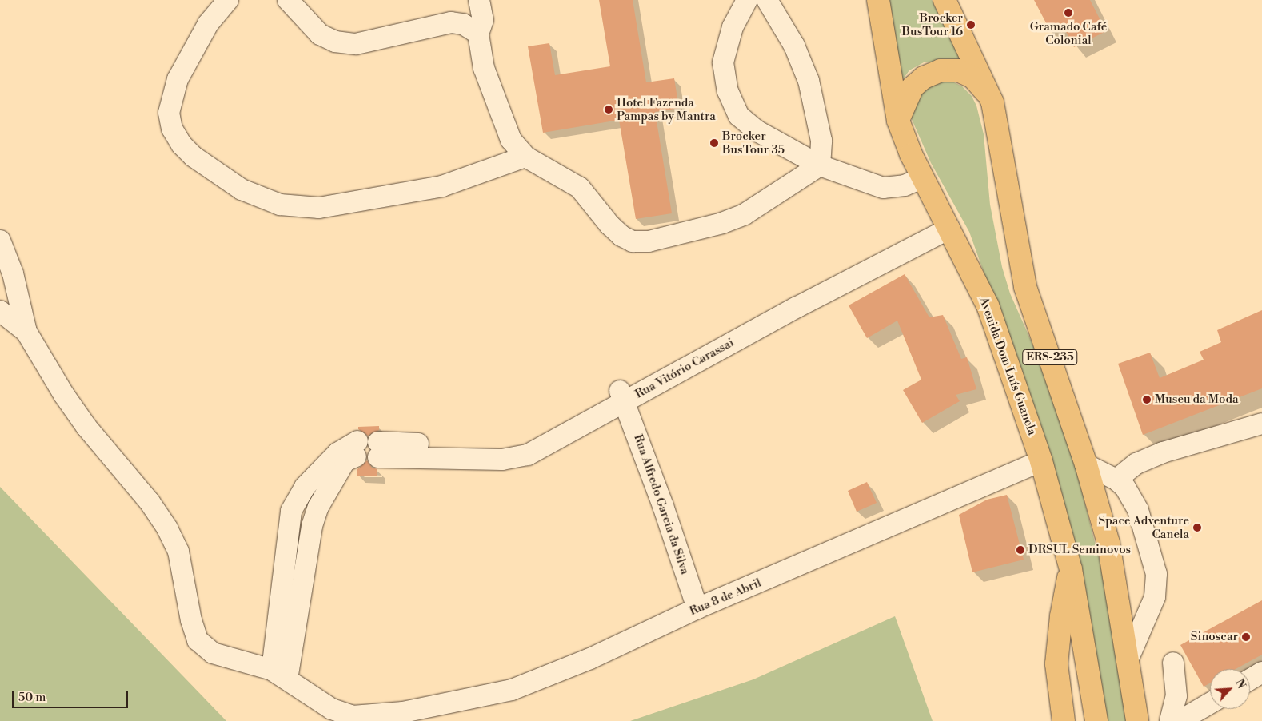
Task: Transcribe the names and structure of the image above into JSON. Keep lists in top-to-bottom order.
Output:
{
  "streets": {
    "main road": ["ERS-235", "Avenida Dom Luís Guanela"],
    "street": ["Rua Vitório Carassai", "Rua Alfredo Garcia da Silva", "Rua 8 de Abril"]
  },
  "crossings": [
    ["Avenida Dom Luís Guanela", "Rua Vitório Carassai"],
    ["Avenida Dom Luís Guanela", "Rua 8 de Abril"],
    ["Rua Vitório Carassai", "Rua Alfredo Garcia da Silva"],
    ["Rua Alfredo Garcia da Silva", "Rua 8 de Abril"]
  ],
  "places": [
    "Gramado Café Colonial",
    "Brocker BusTour 16",
    "Hotel Fazenda Pampas by Mantra",
    "Brocker BusTour 35",
    "Museu da Moda",
    "Space Adventure Canela",
    "DRSUL Seminovos",
    "Sinoscar"
  ],
  "scale_bar": "50 m",
  "north": "top right"
}
